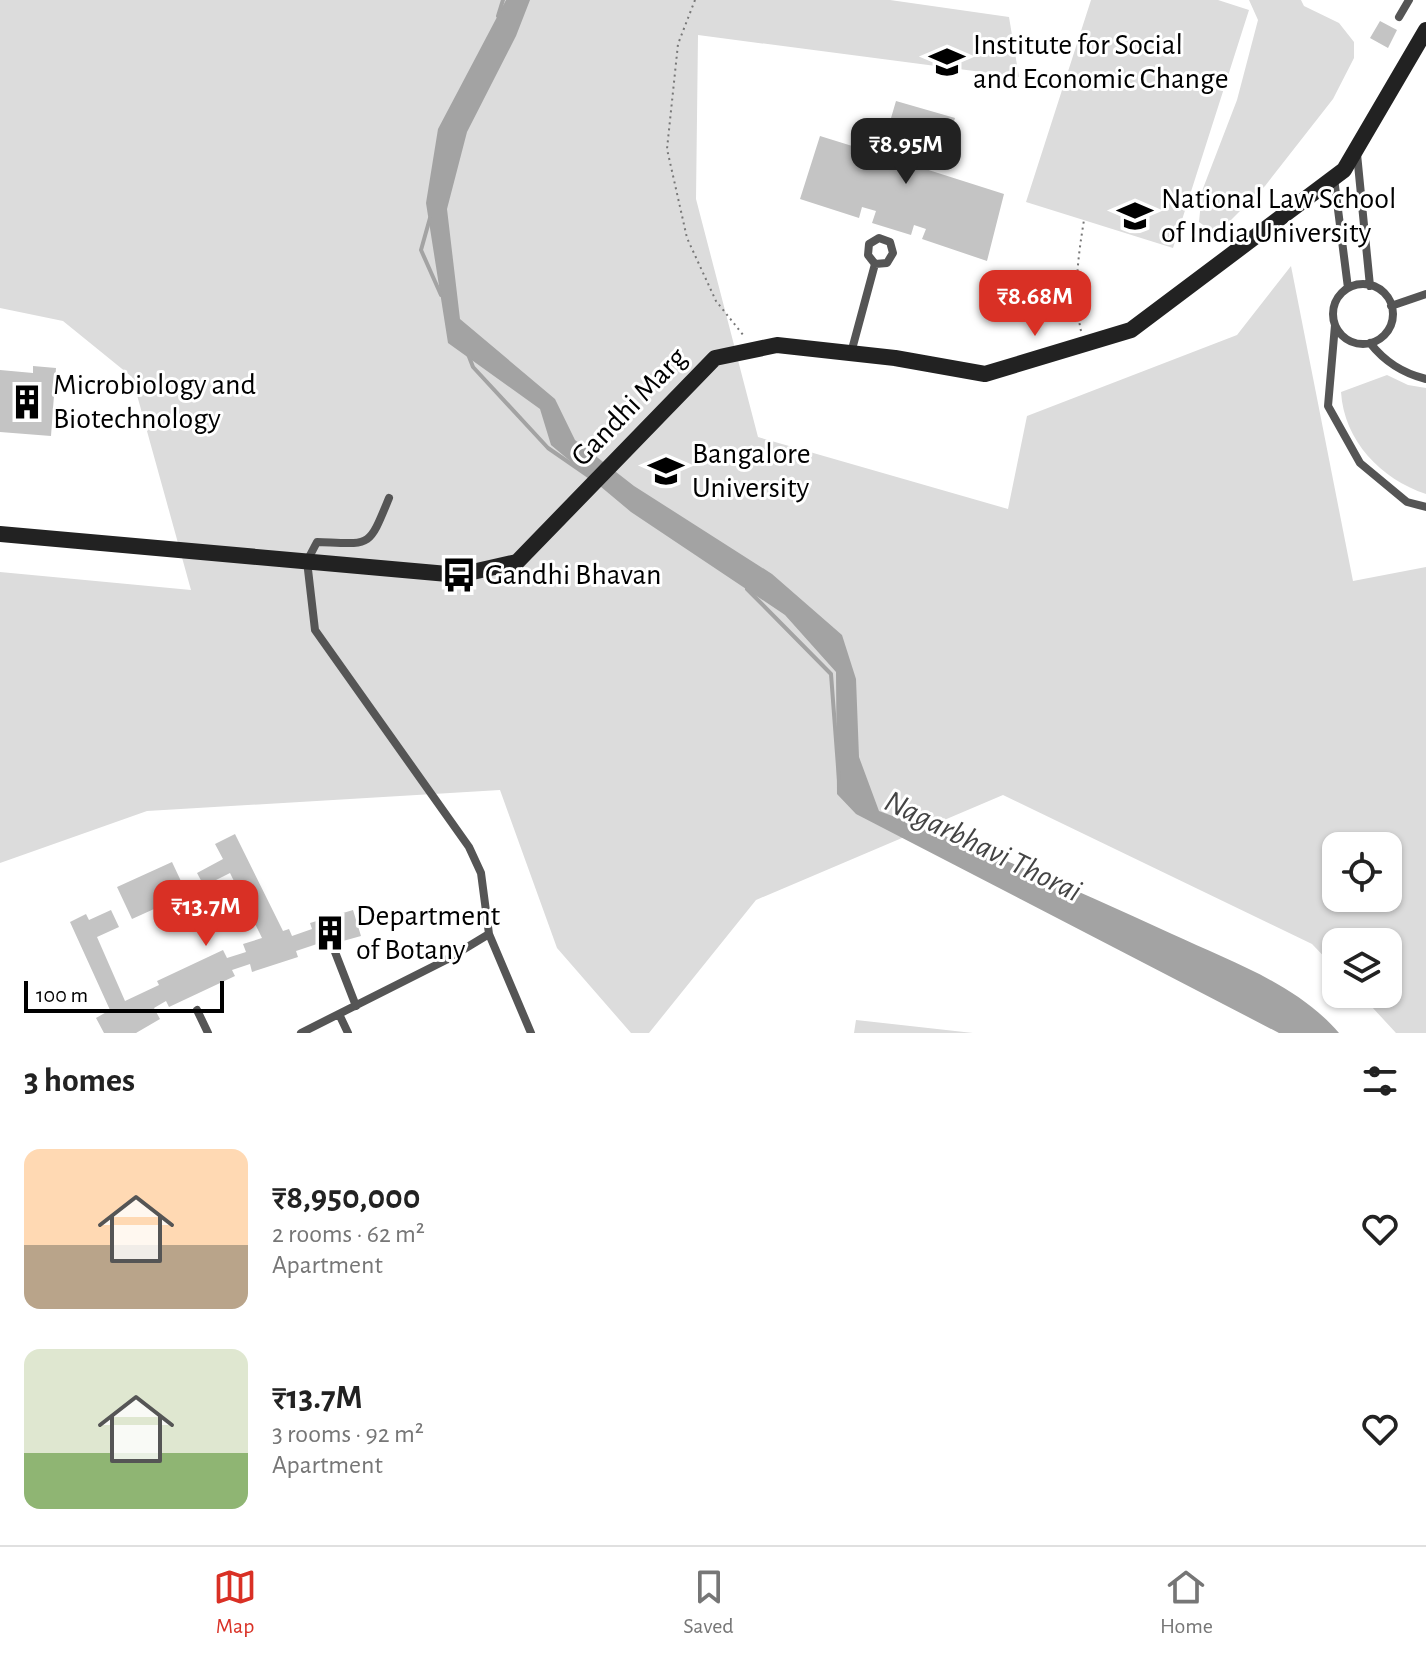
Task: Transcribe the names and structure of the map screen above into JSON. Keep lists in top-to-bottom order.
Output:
{
  "streets": {
    "main road": ["Gandhi Marg"]
  },
  "water": ["Nagarbhavi Thorai"],
  "places": {
    "school or university": ["Institute for Social and Economic Change", "National Law School of India University", "Bangalore University"],
    "building": ["Microbiology and Biotechnology", "Department of Botany"],
    "bus stop": ["Gandhi Bhavan"]
  },
  "scale_bar": "100 m",
  "page": {
    "price": ["₹8.95M", "₹8.68M", "₹13.7M"],
    "scale": "100 m",
    "heading": "3 homes",
    "list": [
      {
        "name": "₹8,950,000",
        "note": "2 rooms · 62 m² · Apartment"
      },
      {
        "name": "₹13.7M",
        "note": "3 rooms · 92 m² · Apartment"
      }
    ],
    "tabs": ["Map", "Saved", "Home"]
  }
}
